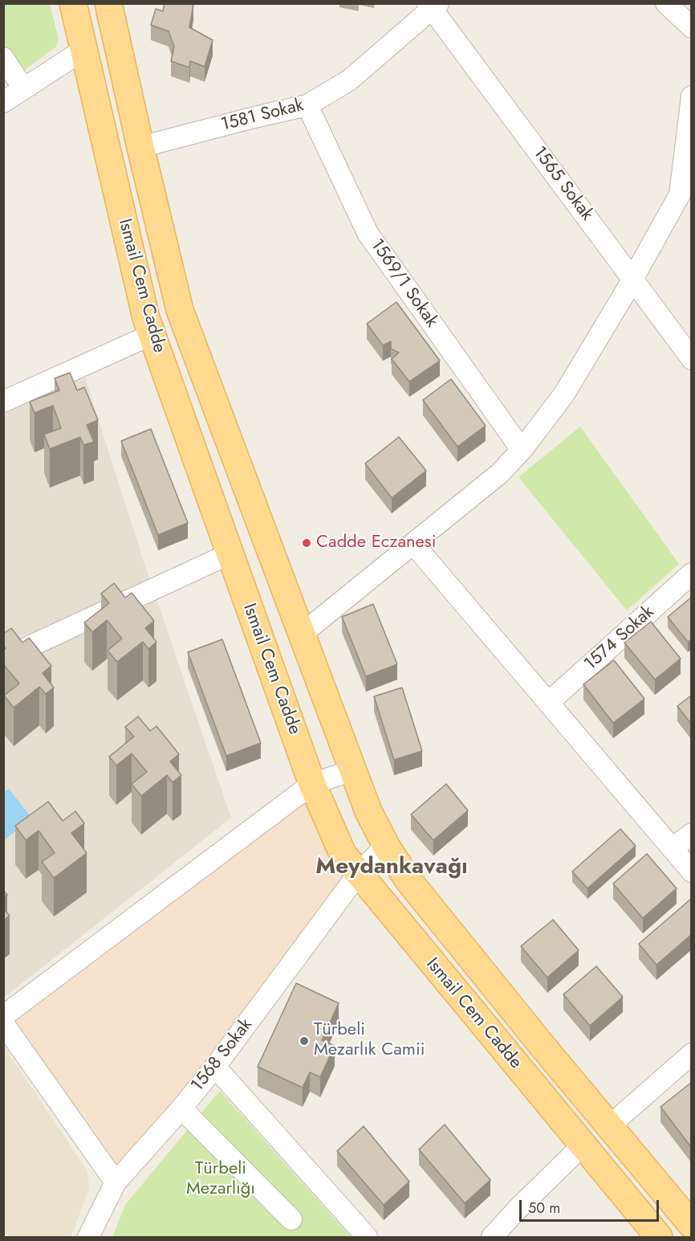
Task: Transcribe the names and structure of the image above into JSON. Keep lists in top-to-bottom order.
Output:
{
  "streets": {
    "main road": ["Ismail Cem Cadde"],
    "street": [
      "1581 Sokak",
      "1565 Sokak",
      "1569/1 Sokak",
      "1574 Sokak",
      "1568 Sokak"
    ]
  },
  "crossings": [
    ["1581 Sokak", "1565 Sokak"],
    ["1581 Sokak", "1569/1 Sokak"],
    ["1581 Sokak", "Ismail Cem Cadde"],
    ["Ismail Cem Cadde", "1568 Sokak"]
  ],
  "districts": ["Meydankavağı"],
  "parks": ["Türbeli Mezarlığı"],
  "places": ["Cadde Eczanesi", "Türbeli Mezarlık Camii"],
  "scale_bar": "50 m"
}
